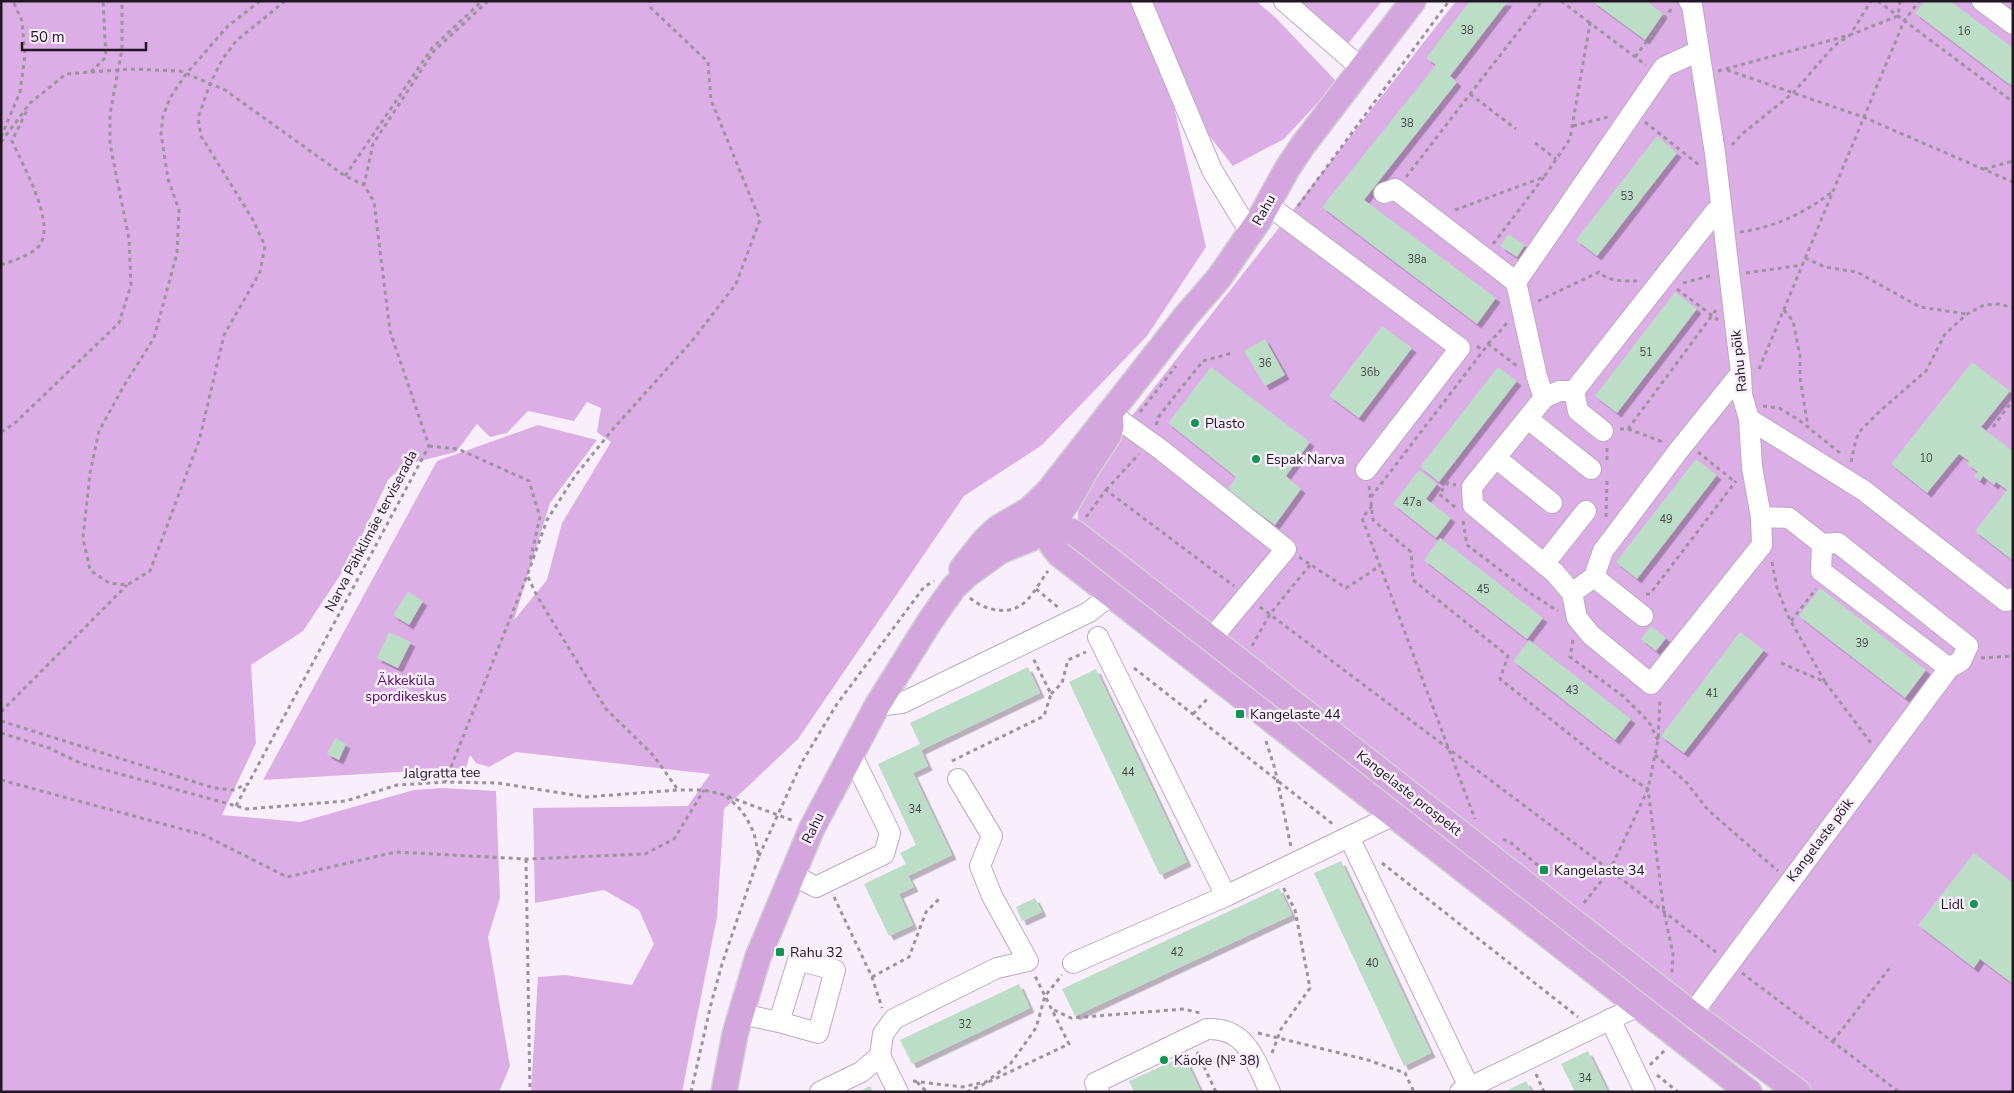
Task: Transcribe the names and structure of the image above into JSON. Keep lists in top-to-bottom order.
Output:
{
  "streets": {
    "main road": ["Rahu", "Kangelaste prospekt"],
    "street": ["Rahu põik", "Kangelaste põik"],
    "path": ["Narva Pähklimäe terviserada", "Jalgratta tee"]
  },
  "crossings": [
    ["Rahu", "Jalgratta tee"],
    ["Rahu", "Kangelaste prospekt"],
    ["Narva Pähklimäe terviserada", "Jalgratta tee"],
    ["Kangelaste prospekt", "Kangelaste põik"]
  ],
  "parks": ["Äkkeküla spordikeskus"],
  "places": {
    "other": [
      "Plasto",
      "Espak Narva",
      "Lidl",
      "Käoke (№ 38)"
    ],
    "transit": ["Kangelaste 44", "Kangelaste 34", "Rahu 32"]
  },
  "house_numbers": [
    "38",
    "16",
    "38",
    "53",
    "38a",
    "51",
    "36",
    "36b",
    "10",
    "47a",
    "49",
    "45",
    "39",
    "43",
    "41",
    "44",
    "34",
    "42",
    "40",
    "32",
    "34"
  ],
  "scale_bar": "50 m"
}
